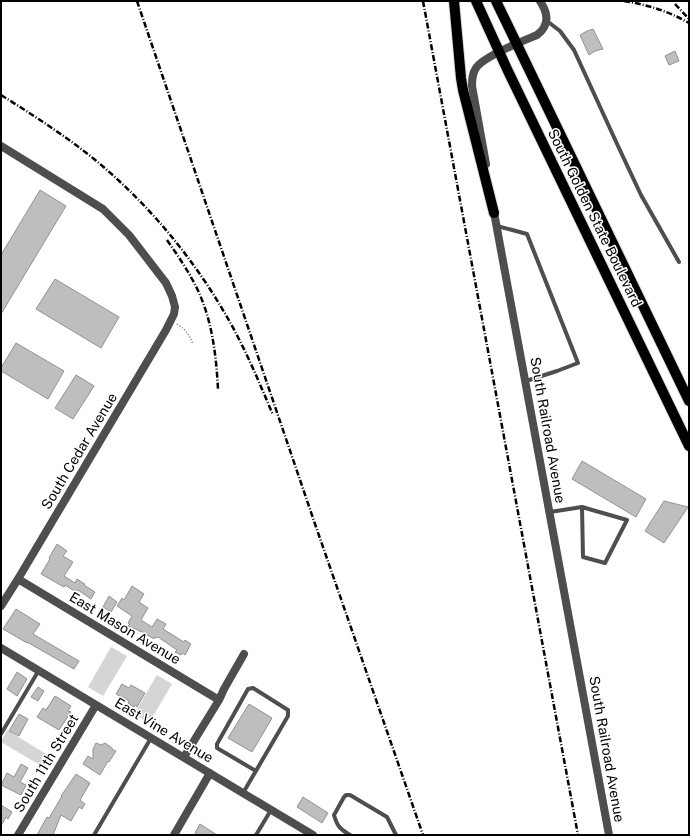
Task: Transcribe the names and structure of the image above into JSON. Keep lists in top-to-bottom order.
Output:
{
  "streets": {
    "main road": ["South Golden State Boulevard"],
    "street": [
      "South Railroad Avenue",
      "South Cedar Avenue",
      "East Mason Avenue",
      "East Vine Avenue",
      "South 11th Street"
    ]
  },
  "crossings": [
    ["South Golden State Boulevard", "South Railroad Avenue"],
    ["South Cedar Avenue", "East Mason Avenue"],
    ["East Vine Avenue", "South 11th Street"]
  ]
}
